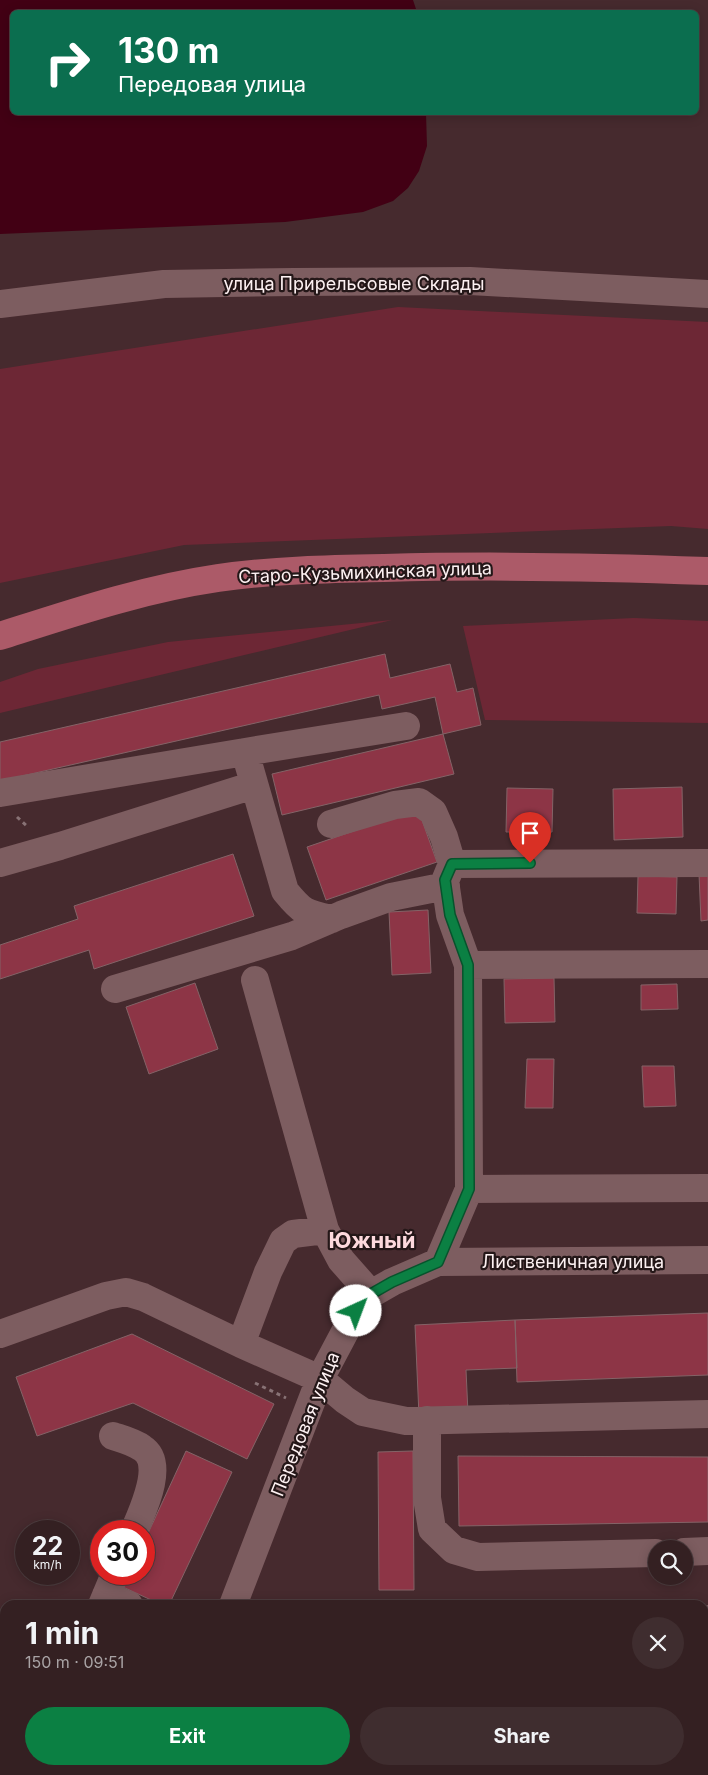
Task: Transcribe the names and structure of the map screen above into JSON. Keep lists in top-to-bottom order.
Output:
{
  "streets": {
    "main road": ["Старо-Кузьмихинская улица"],
    "street": ["улица Прирельсовые Склады", "Лиственичная улица", "Передовая улица"]
  },
  "crossings": [
    ["Лиственичная улица", "Передовая улица"]
  ],
  "districts": ["Южный"],
  "page": {
    "turn": ["130 m", "Передовая улица"],
    "speed": "22 km/h",
    "limit": "30",
    "heading": ["1 min", "150 m · 09:51"],
    "buttons": ["Exit", "Share"]
  }
}
